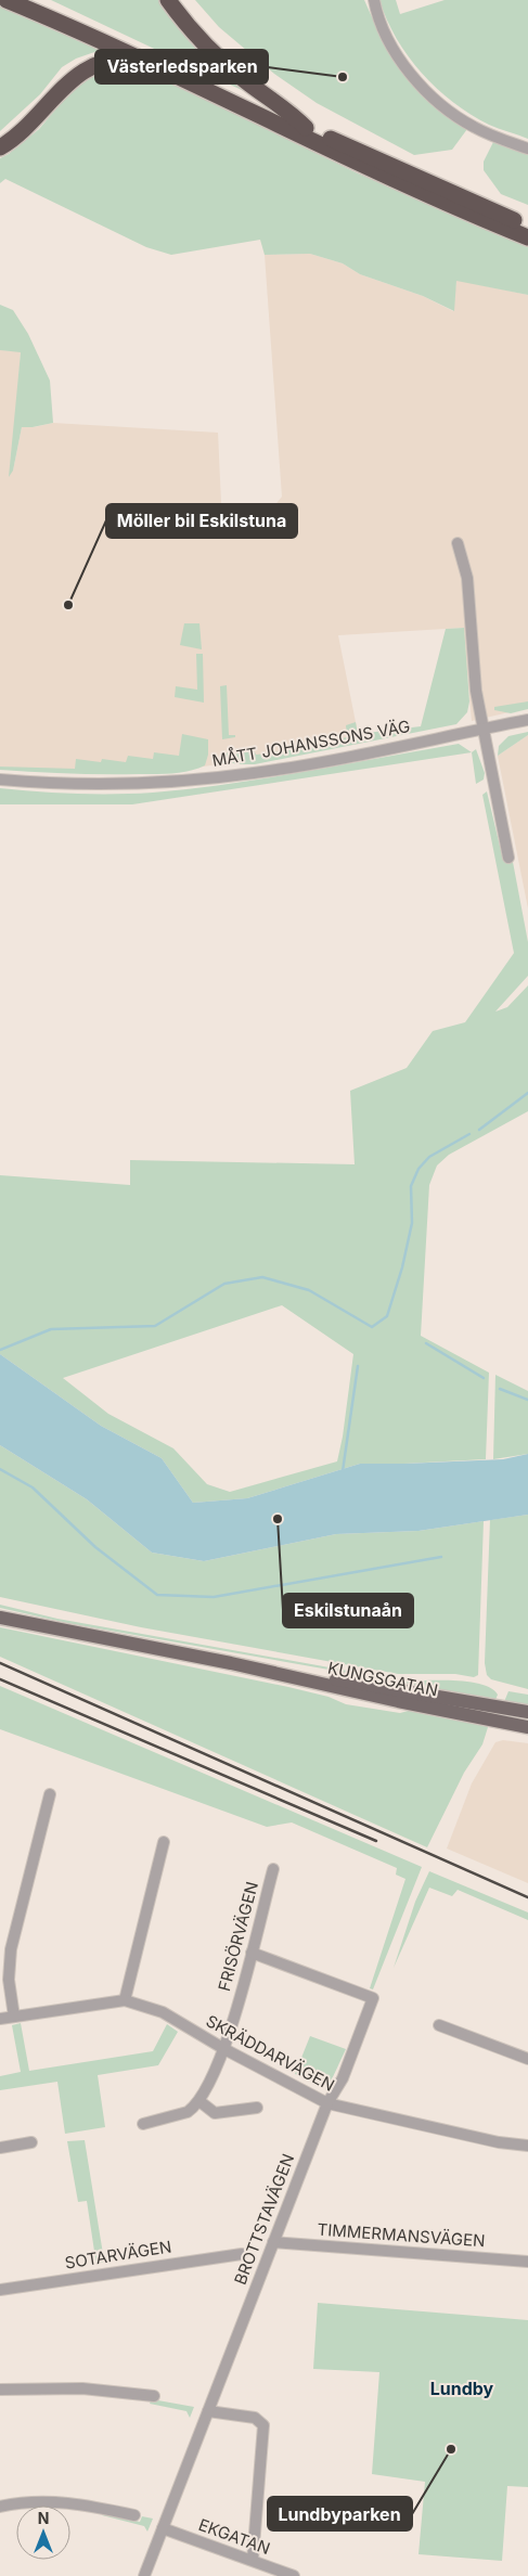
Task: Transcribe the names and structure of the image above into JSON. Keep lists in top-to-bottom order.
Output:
{
  "streets": {
    "main road": ["KUNGSGATAN"],
    "street": [
      "MÅTT JOHANSSONS VÄG",
      "FRISÖRVÄGEN",
      "SKRÄDDARVÄGEN",
      "BROTTSTAVÄGEN",
      "TIMMERMANSVÄGEN",
      "SOTARVÄGEN",
      "EKGATAN"
    ]
  },
  "crossings": [
    ["FRISÖRVÄGEN", "SKRÄDDARVÄGEN"],
    ["FRISÖRVÄGEN", "BROTTSTAVÄGEN"],
    ["SKRÄDDARVÄGEN", "BROTTSTAVÄGEN"],
    ["BROTTSTAVÄGEN", "TIMMERMANSVÄGEN"],
    ["BROTTSTAVÄGEN", "EKGATAN"]
  ],
  "districts": ["Lundby"],
  "places": [
    "Västerledsparken",
    "Möller bil Eskilstuna",
    "Eskilstunaån",
    "Lundbyparken"
  ],
  "north": "top"
}
